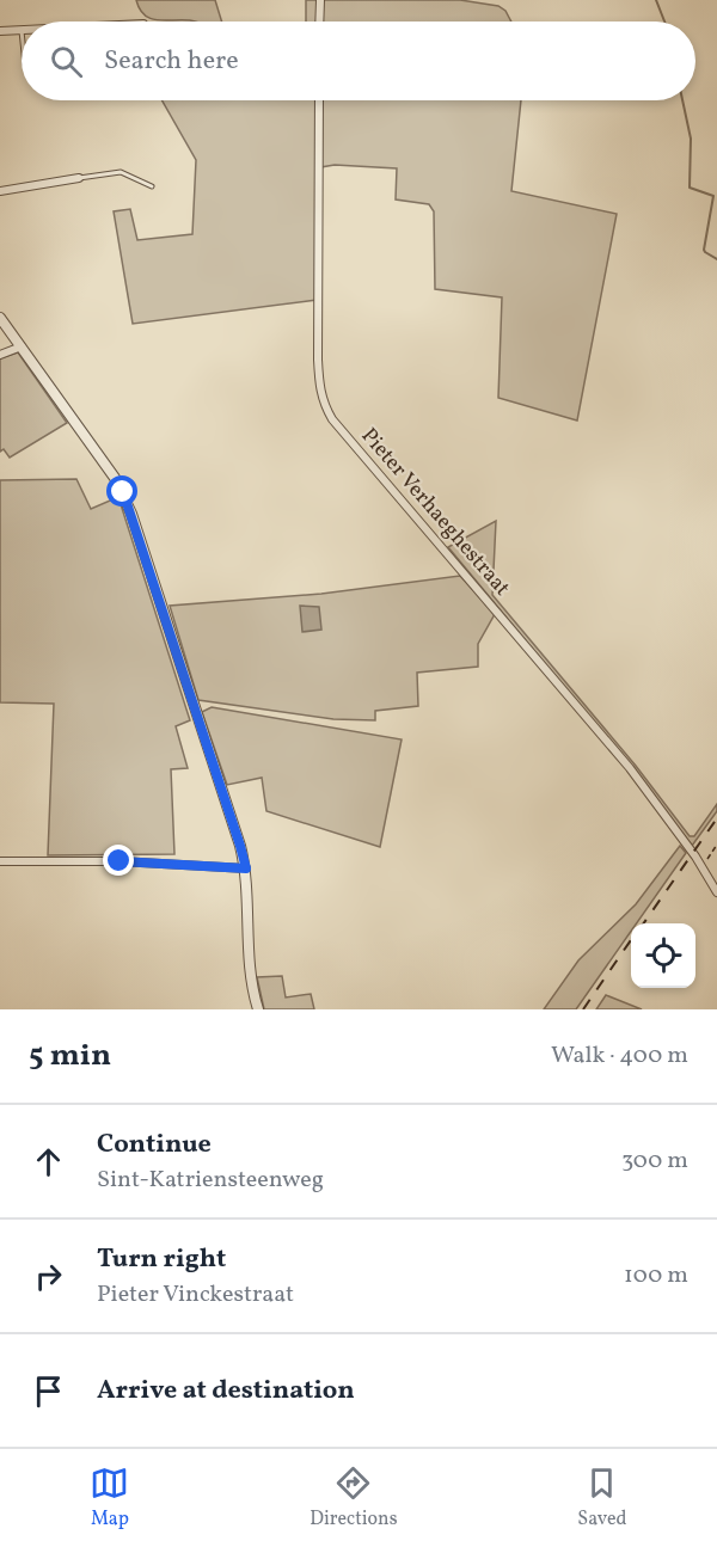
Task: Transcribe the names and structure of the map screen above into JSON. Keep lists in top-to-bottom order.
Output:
{
  "streets": {
    "street": ["Pieter Verhaeghestraat"]
  },
  "page": {
    "search": "Search here",
    "heading": ["5 min", "Walk · 400 m"],
    "list": [
      ["Continue", "Sint-Katriensteenweg", "300 m"],
      ["Turn right", "Pieter Vinckestraat", "100 m"],
      "Arrive at destination"
    ],
    "nav": ["Map", "Directions", "Saved"]
  }
}
